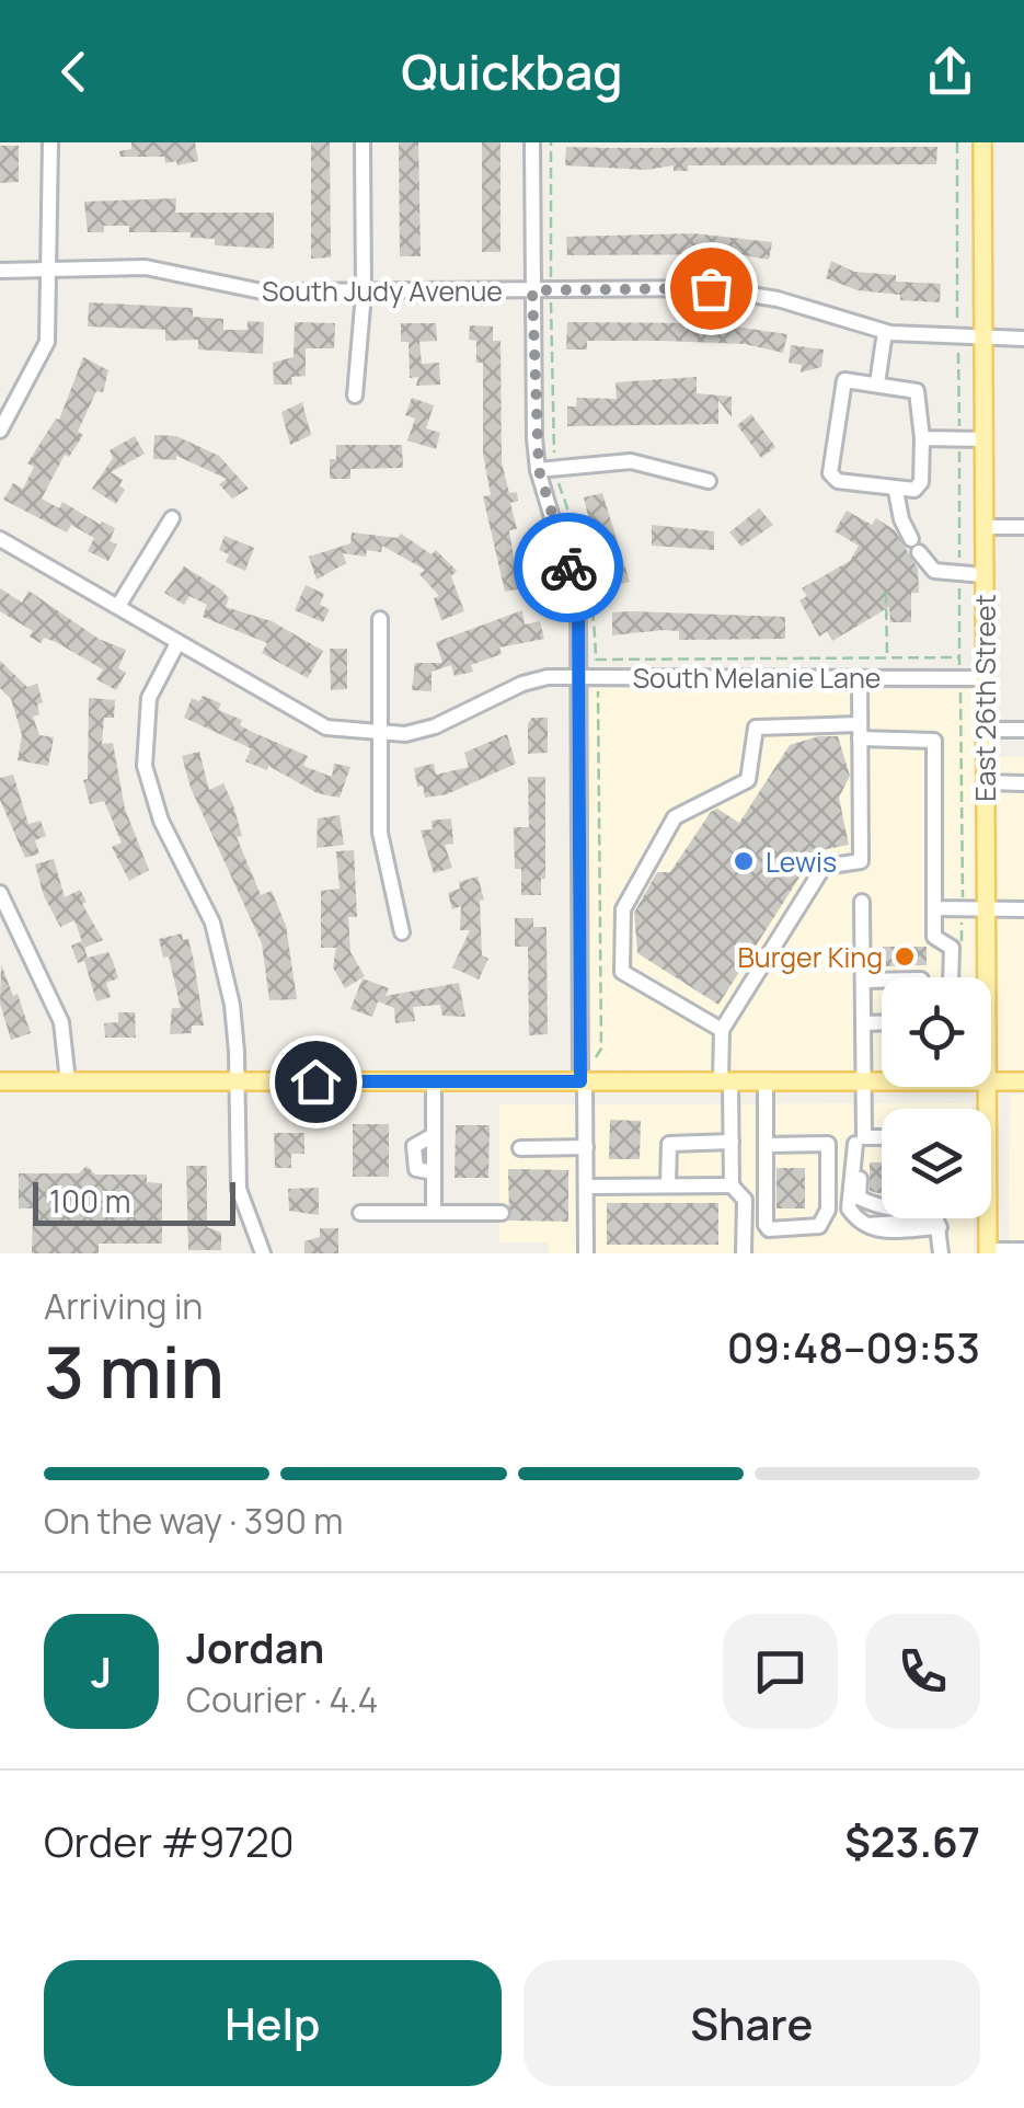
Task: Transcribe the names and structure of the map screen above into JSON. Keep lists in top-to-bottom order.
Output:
{
  "streets": {
    "main road": ["East 26th Street"],
    "street": ["South Judy Avenue", "South Melanie Lane"]
  },
  "crossings": [
    ["South Judy Avenue", "East 26th Street"],
    ["South Melanie Lane", "East 26th Street"]
  ],
  "places": ["Lewis", "Burger King"],
  "scale_bar": "100 m",
  "page": {
    "header": "Quickbag",
    "scale": "100 m",
    "heading": ["3 min", "Arriving in", "09:48–09:53"],
    "panel": [
      "Jordan",
      "Courier · 4.4",
      "Order #9720",
      "$23.67"
    ],
    "bar": "On the way · 390 m",
    "round": "J",
    "buttons": ["Help", "Share"]
  }
}
